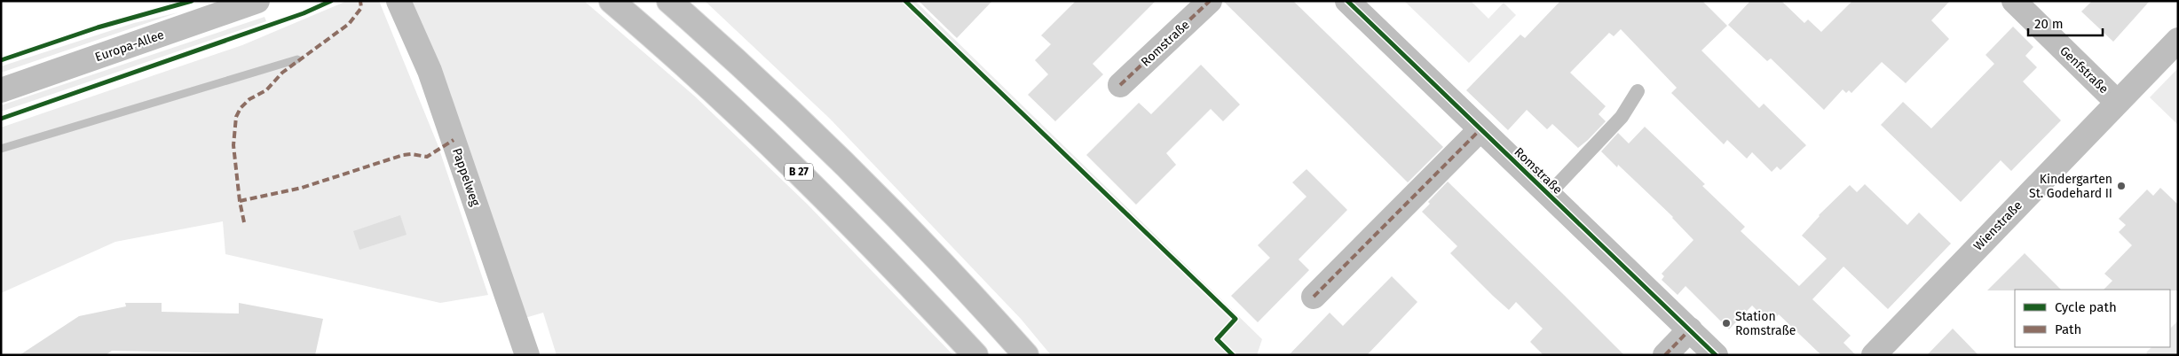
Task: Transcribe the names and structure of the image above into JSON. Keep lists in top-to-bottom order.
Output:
{
  "streets": {
    "main road": [
      "Romstraße",
      "Europa-Allee",
      "Genfstraße",
      "B 27",
      "Pappelweg",
      "Wienstraße"
    ]
  },
  "crossings": [
    ["Genfstraße", "Wienstraße"]
  ],
  "places": ["Kindergarten St. Godehard II", "Station Romstraße"],
  "legend": ["Cycle path", "Path"],
  "scale_bar": "20 m"
}
